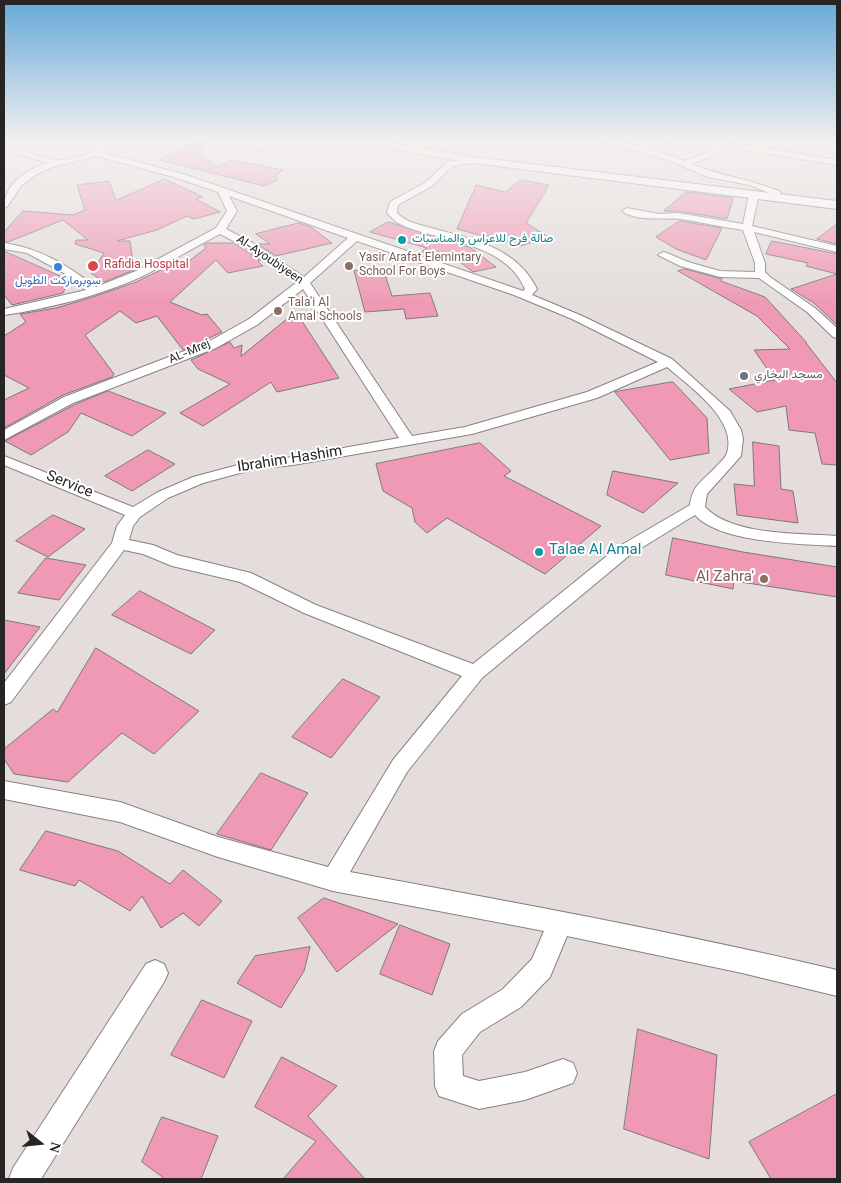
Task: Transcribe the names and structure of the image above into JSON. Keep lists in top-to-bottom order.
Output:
{
  "streets": {
    "street": [
      "Al-Ayoubiyeen",
      "AL-Mrej",
      "Ibrahim Hashim",
      "Service"
    ]
  },
  "crossings": [
    ["Al-Ayoubiyeen", "AL-Mrej"],
    ["Al-Ayoubiyeen", "Ibrahim Hashim"],
    ["Ibrahim Hashim", "Service"]
  ],
  "places": [
    "صالة فرح للاعراس والمناسبات",
    "Rafidia Hospital",
    "Yasir Arafat Elemintary School For Boys",
    "سوبرماركت الطويل",
    "Tala'i Al Amal Schools",
    "مسجد البخاري",
    "Talae Al Amal",
    "Al Zahra'"
  ],
  "north": "right"
}
